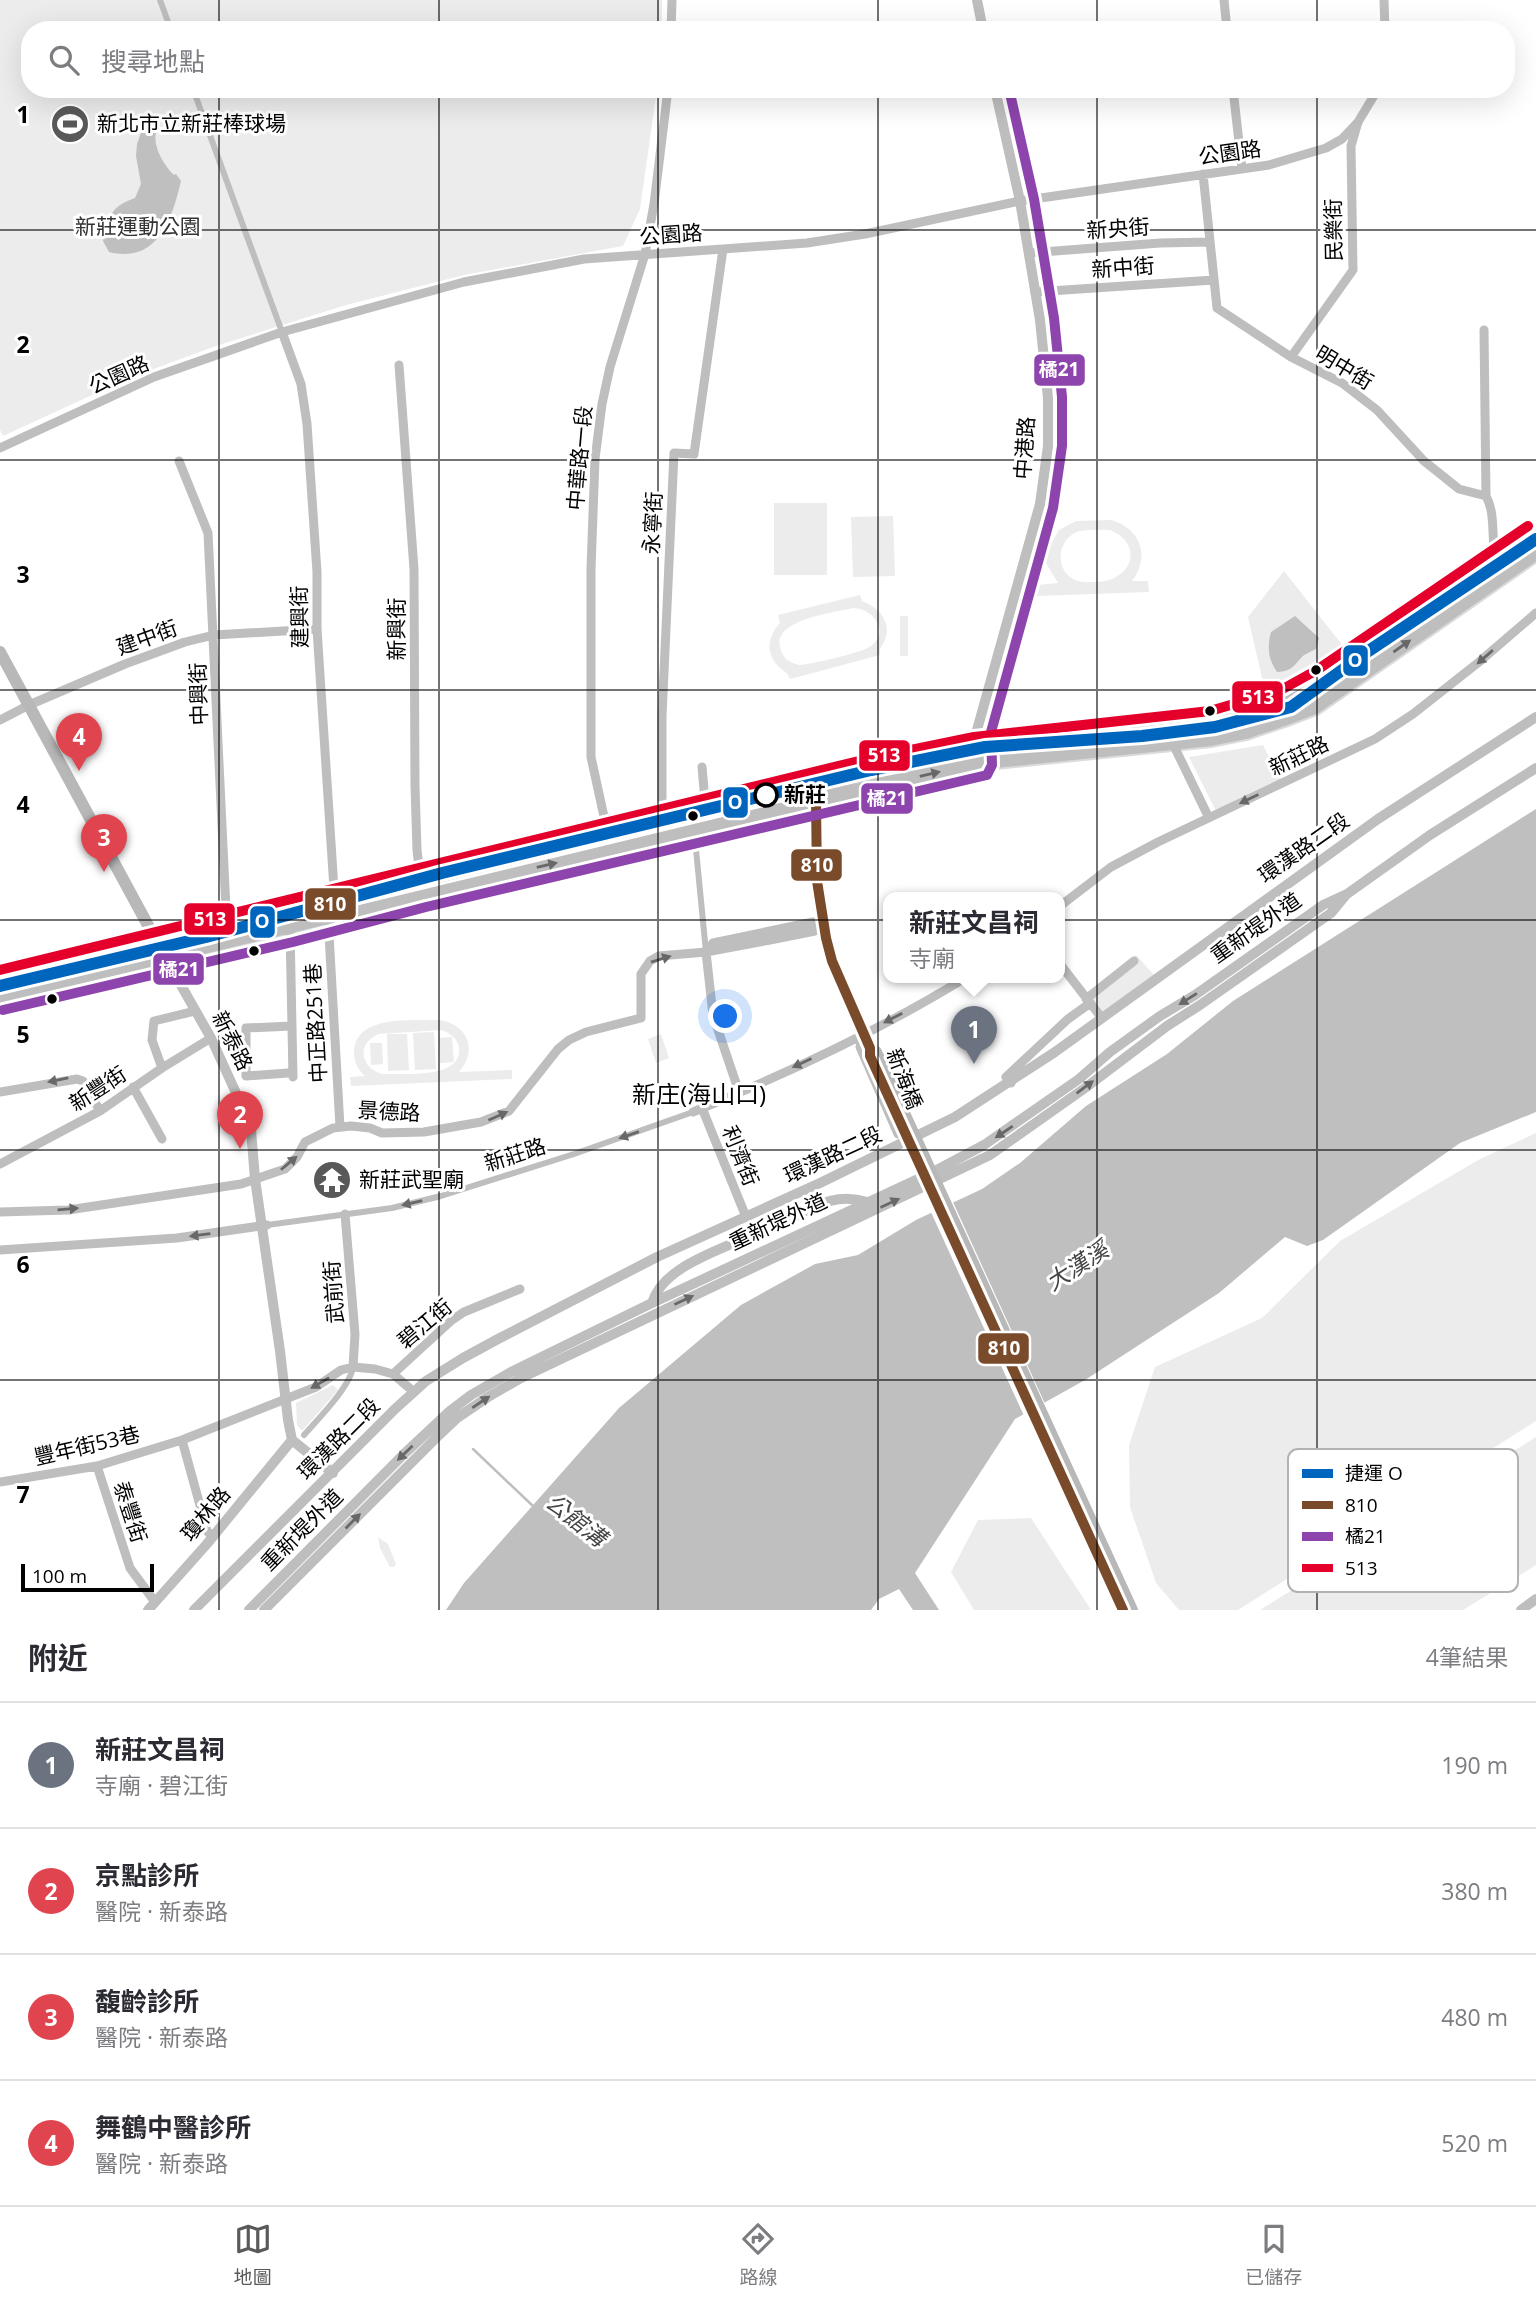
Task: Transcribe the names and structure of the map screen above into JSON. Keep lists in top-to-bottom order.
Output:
{
  "streets": {
    "main road": ["新泰路", "新海橋"],
    "street": [
      "公園路",
      "新央街",
      "民樂街",
      "新中街",
      "明中街",
      "中港路",
      "中華路一段",
      "永寧街",
      "建興街",
      "新興街",
      "建中街",
      "中興街",
      "新莊路",
      "環漢路二段",
      "重新堤外道",
      "中正路251巷",
      "新豐街",
      "景德路",
      "利濟街",
      "武前街",
      "碧江街",
      "豐年街53巷",
      "泰豐街",
      "瓊林路"
    ]
  },
  "crossings": [
    ["公園路", "民樂街"],
    ["公園路", "明中街"],
    ["公園路", "中港路"],
    ["公園路", "中華路一段"],
    ["公園路", "永寧街"],
    ["公園路", "建興街"],
    ["新央街", "明中街"],
    ["新央街", "中港路"],
    ["民樂街", "明中街"],
    ["新中街", "明中街"],
    ["新中街", "中港路"],
    ["建興街", "建中街"],
    ["建興街", "中正路251巷"],
    ["建中街", "中興街"],
    ["建中街", "新泰路"],
    ["新莊路", "新泰路"],
    ["新莊路", "利濟街"],
    ["新莊路", "武前街"],
    ["環漢路二段", "利濟街"],
    ["中正路251巷", "景德路"],
    ["新泰路", "新豐街"],
    ["新泰路", "景德路"],
    ["新泰路", "豐年街53巷"],
    ["新泰路", "瓊林路"],
    ["武前街", "豐年街53巷"],
    ["豐年街53巷", "泰豐街"],
    ["泰豐街", "瓊林路"]
  ],
  "one_way": ["新莊路", "景德路"],
  "districts": ["新庄(海山口)"],
  "water": ["大漢溪", "公館溝"],
  "parks": ["新莊運動公園"],
  "places": {
    "sports": ["新北市立新莊棒球場"],
    "other": ["新莊"],
    "temple": ["新莊武聖廟"]
  },
  "lines": [
    "transit line 橘21",
    "transit line 513",
    "metro line O",
    "transit line 810"
  ],
  "legend": [
    "捷運 O",
    "810",
    "橘21",
    "513"
  ],
  "scale_bar": "100 m",
  "page": {
    "search": "搜尋地點",
    "pins": [
      "4",
      "3",
      "1",
      "2"
    ],
    "popup": ["新莊文昌祠", "寺廟"],
    "scale": "100 m",
    "heading": ["附近", "4筆結果"],
    "list": [
      {
        "mark": "1",
        "name": "新莊文昌祠",
        "note": "寺廟 · 碧江街",
        "value": "190 m"
      },
      {
        "mark": "2",
        "name": "京點診所",
        "note": "醫院 · 新泰路",
        "value": "380 m"
      },
      {
        "mark": "3",
        "name": "馥齡診所",
        "note": "醫院 · 新泰路",
        "value": "480 m"
      },
      {
        "mark": "4",
        "name": "舞鶴中醫診所",
        "note": "醫院 · 新泰路",
        "value": "520 m"
      }
    ],
    "nav": ["地圖", "路線", "已儲存"]
  },
  "grid": {
    "rows": [
      "1",
      "2",
      "3",
      "4",
      "5",
      "6",
      "7"
    ]
  }
}
